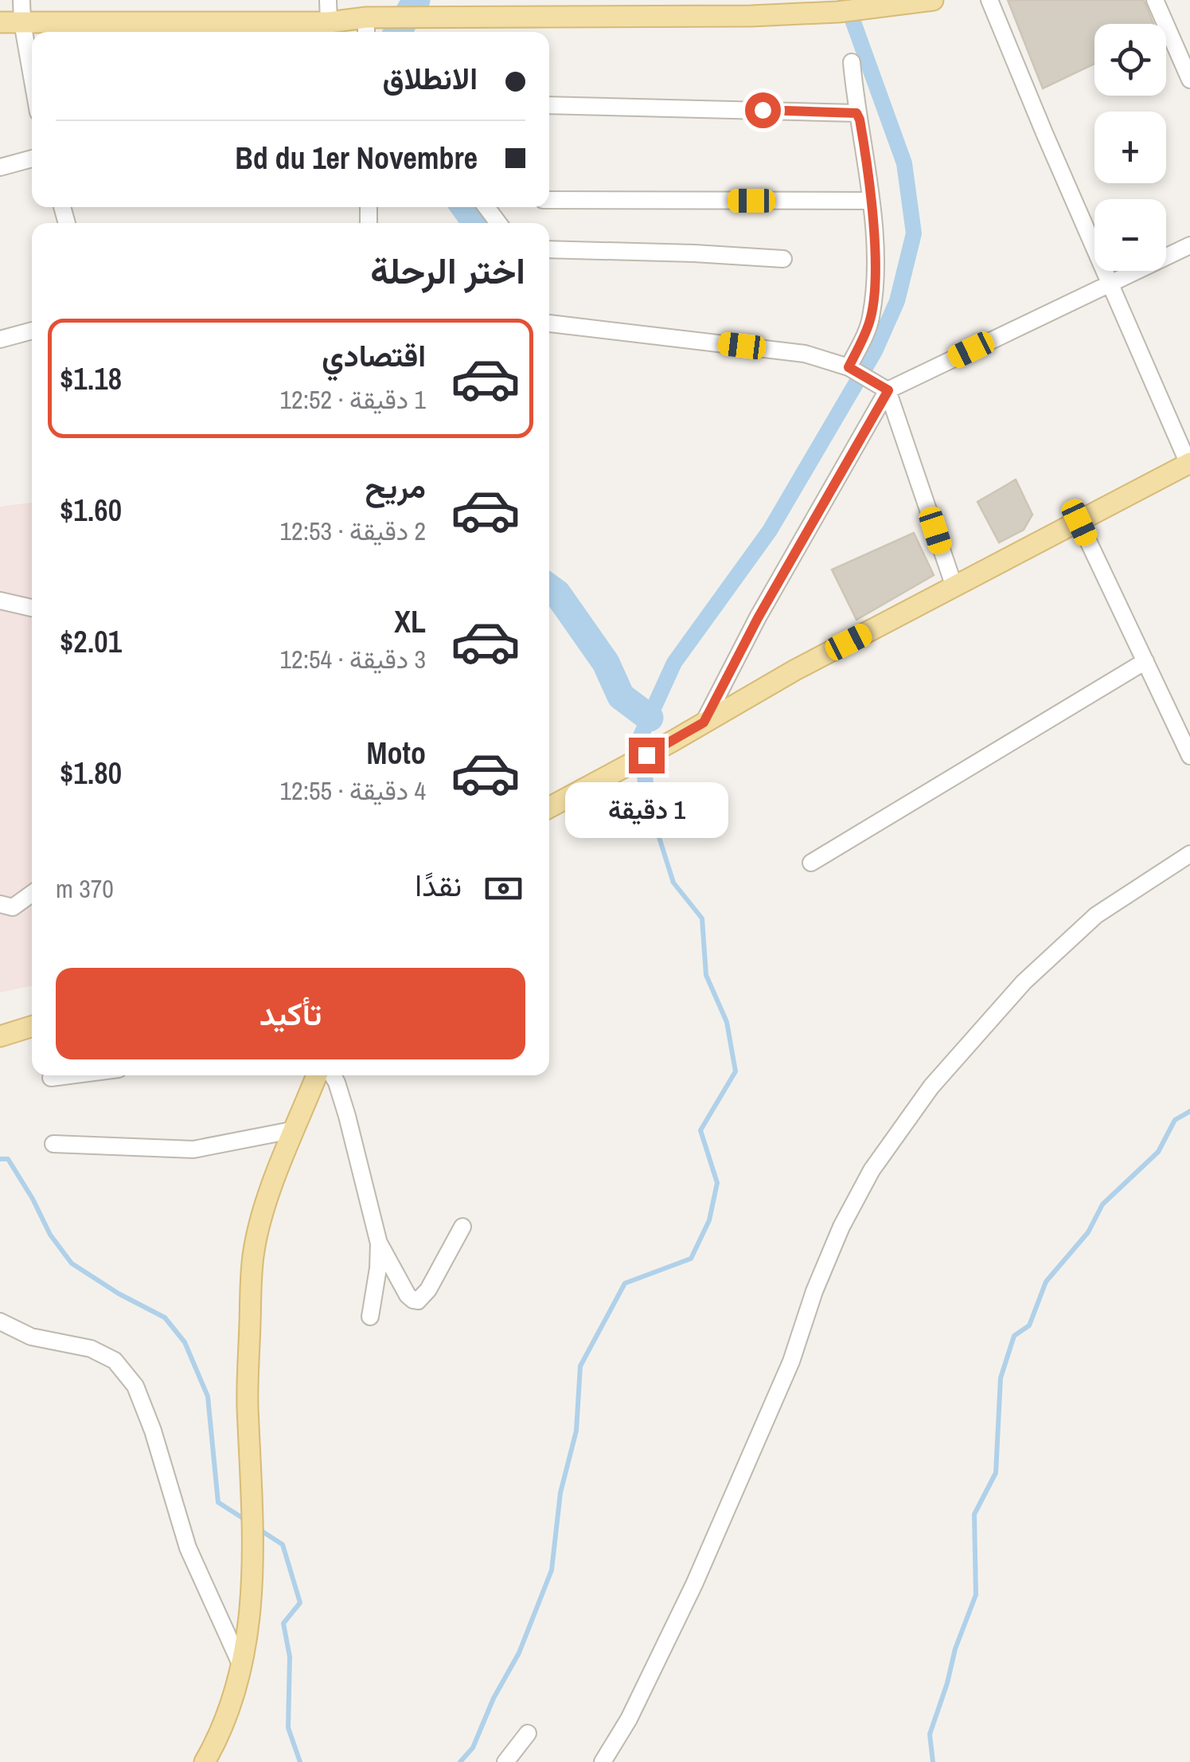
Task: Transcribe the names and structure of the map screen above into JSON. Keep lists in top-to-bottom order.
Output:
{
  "page": {
    "map_buttons": ["+", "−"],
    "banner": ["الانطلاق", "Bd du 1er Novembre"],
    "heading": "اختر الرحلة",
    "list": [
      {
        "name": "اقتصادي",
        "note": "1 دقيقة · 12:52",
        "value": "$1.18"
      },
      {
        "name": "مريح",
        "note": "2 دقيقة · 12:53",
        "value": "$1.60"
      },
      {
        "name": "XL",
        "note": "3 دقيقة · 12:54",
        "value": "$2.01"
      },
      {
        "name": "Moto",
        "note": "4 دقيقة · 12:55",
        "value": "$1.80"
      }
    ],
    "bubble": "1 دقيقة",
    "pay": ["نقدًا", "370 m"],
    "buttons": "تأكيد"
  }
}
